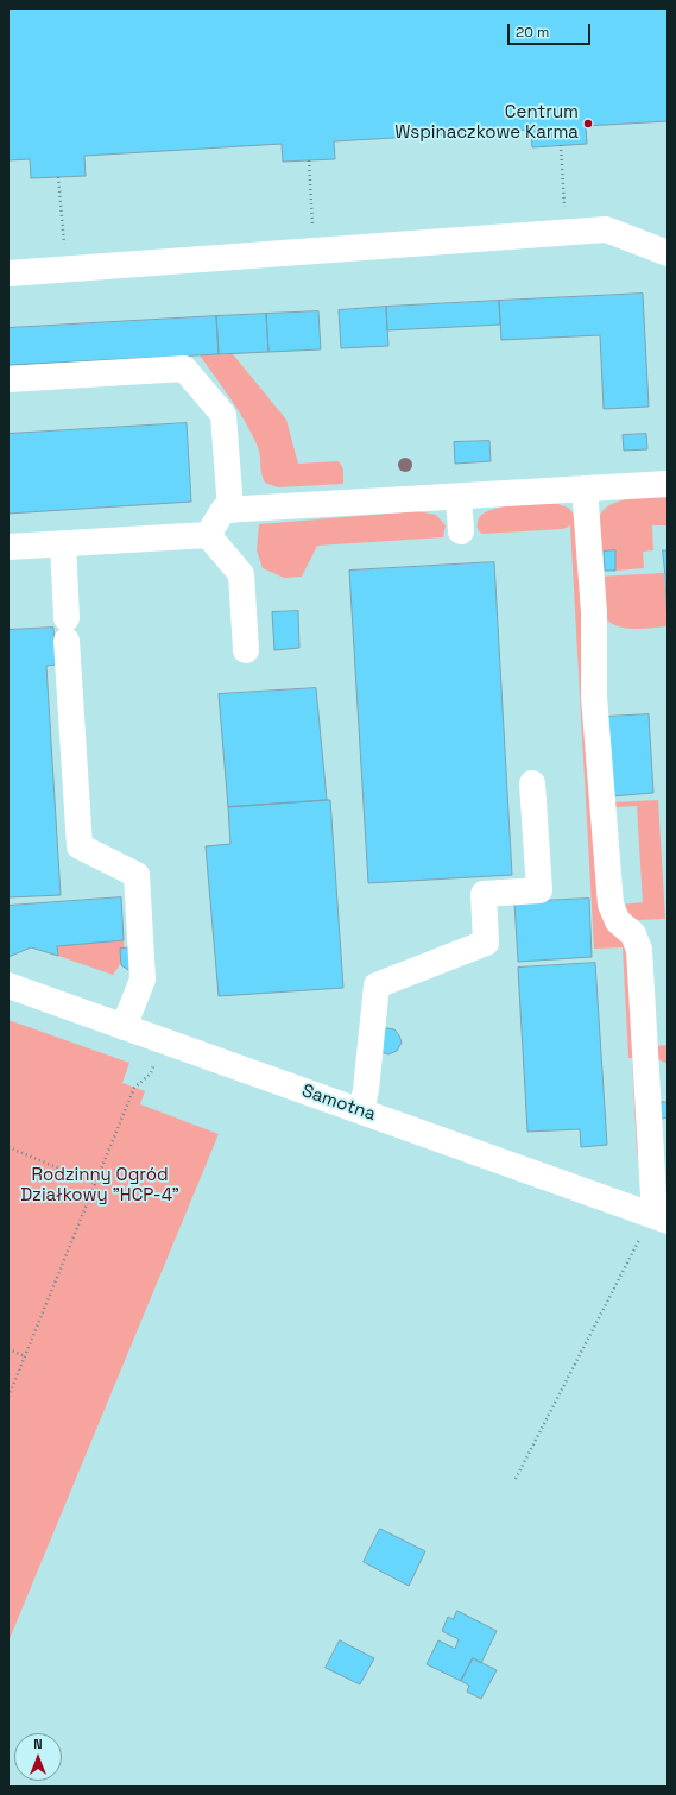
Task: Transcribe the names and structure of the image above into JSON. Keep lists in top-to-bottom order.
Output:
{
  "streets": {
    "street": ["Samotna"]
  },
  "parks": ["Rodzinny Ogród Działkowy \"HCP-4\""],
  "places": ["Centrum Wspinaczkowe Karma"],
  "scale_bar": "20 m",
  "north": "top"
}
